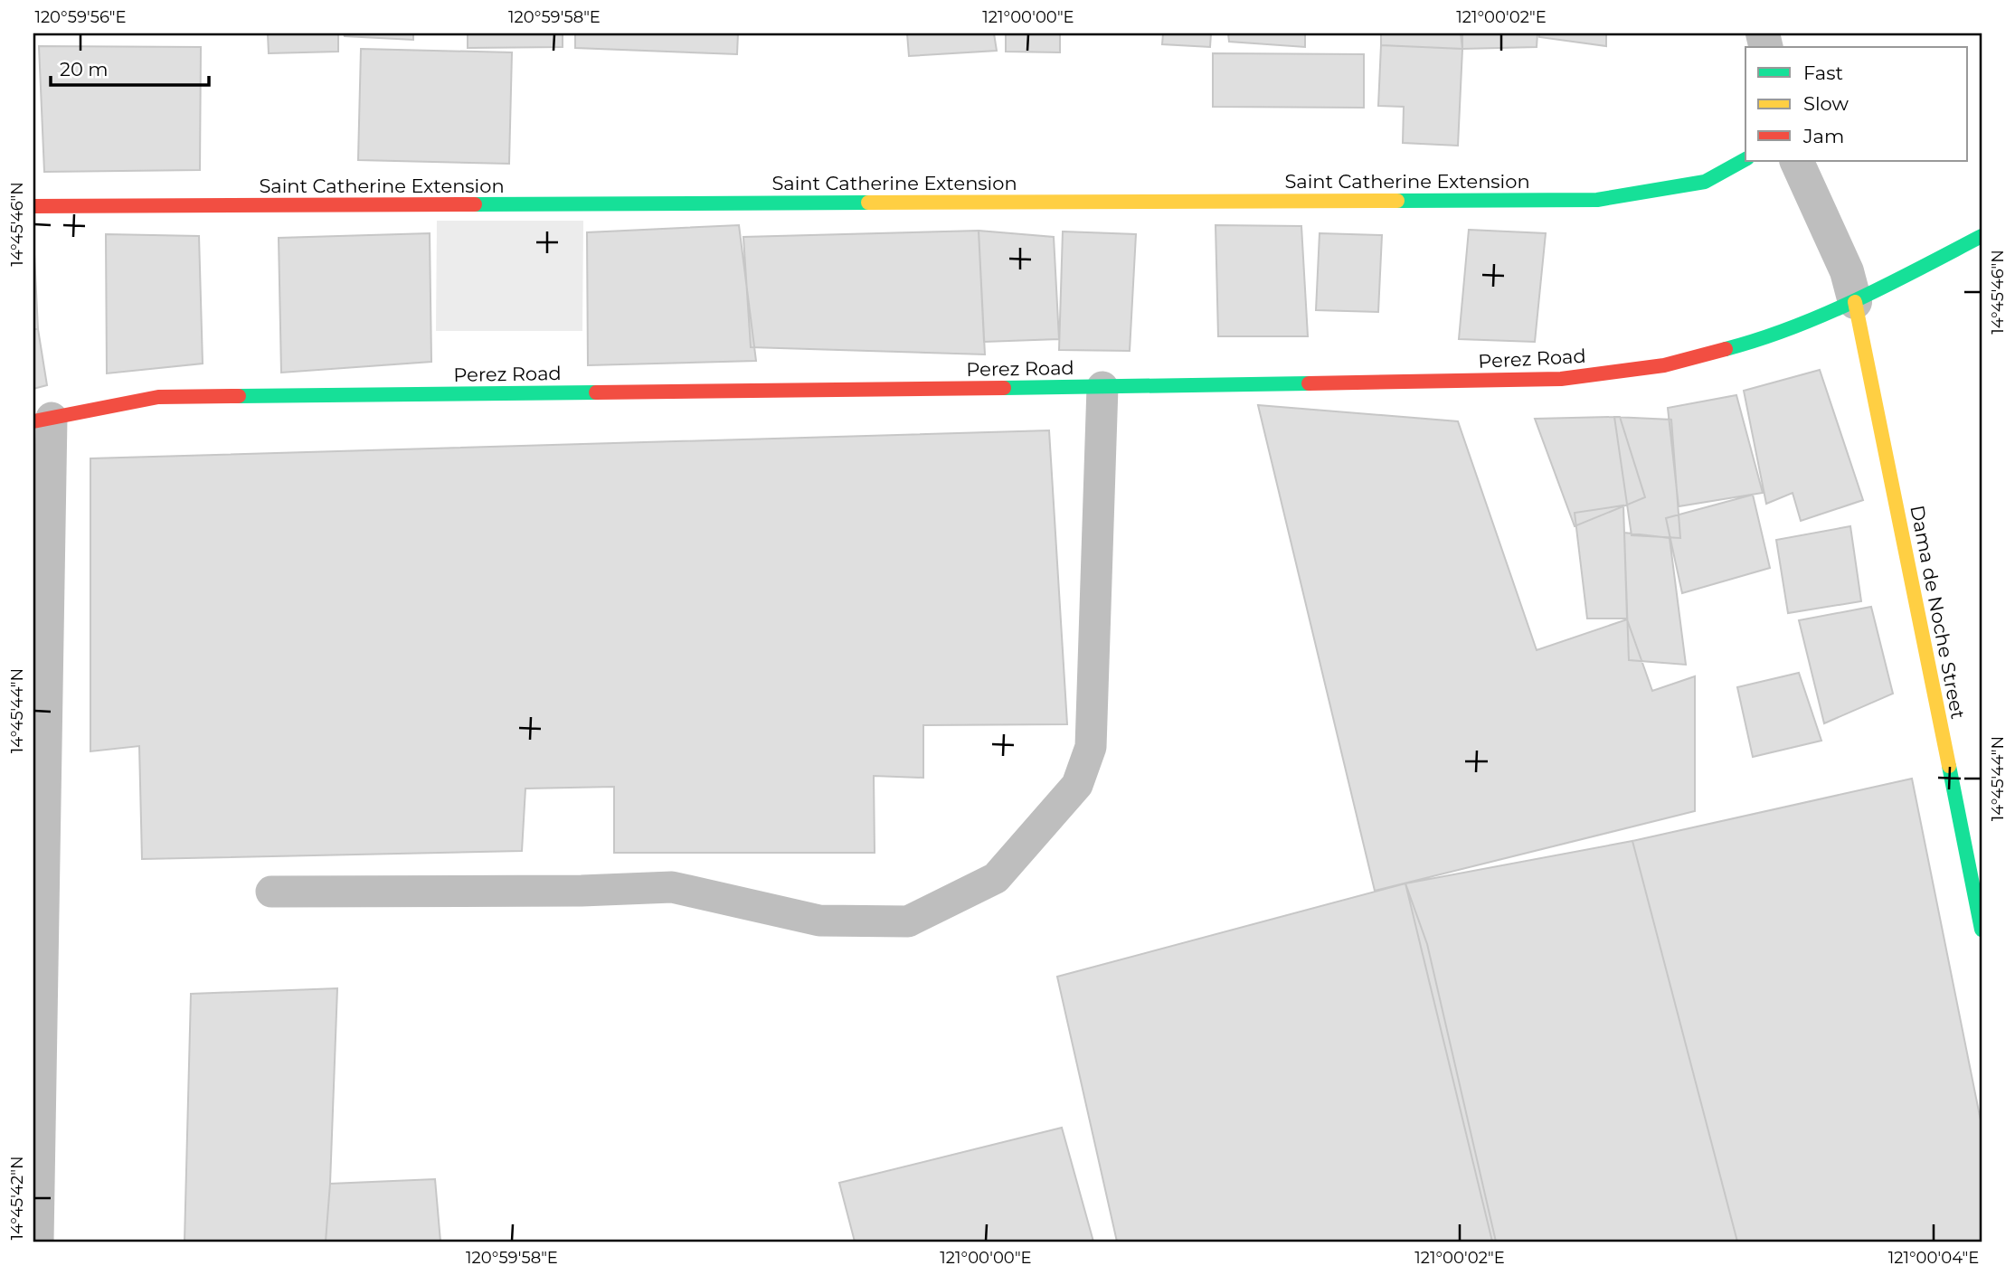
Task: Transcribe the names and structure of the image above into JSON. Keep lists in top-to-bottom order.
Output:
{
  "streets": {
    "street": ["Saint Catherine Extension", "Perez Road", "Dama de Noche Street"]
  },
  "crossings": [
    ["Perez Road", "Dama de Noche Street"]
  ],
  "legend": ["Fast", "Slow", "Jam"],
  "scale_bar": "20 m",
  "coordinates": [
    "120°59'56\"E",
    "120°59'58\"E",
    "121°00'00\"E",
    "121°00'02\"E",
    "14°45'46\"N",
    "14°45'44\"N",
    "14°45'42\"N",
    "121°00'04\"E"
  ]
}
